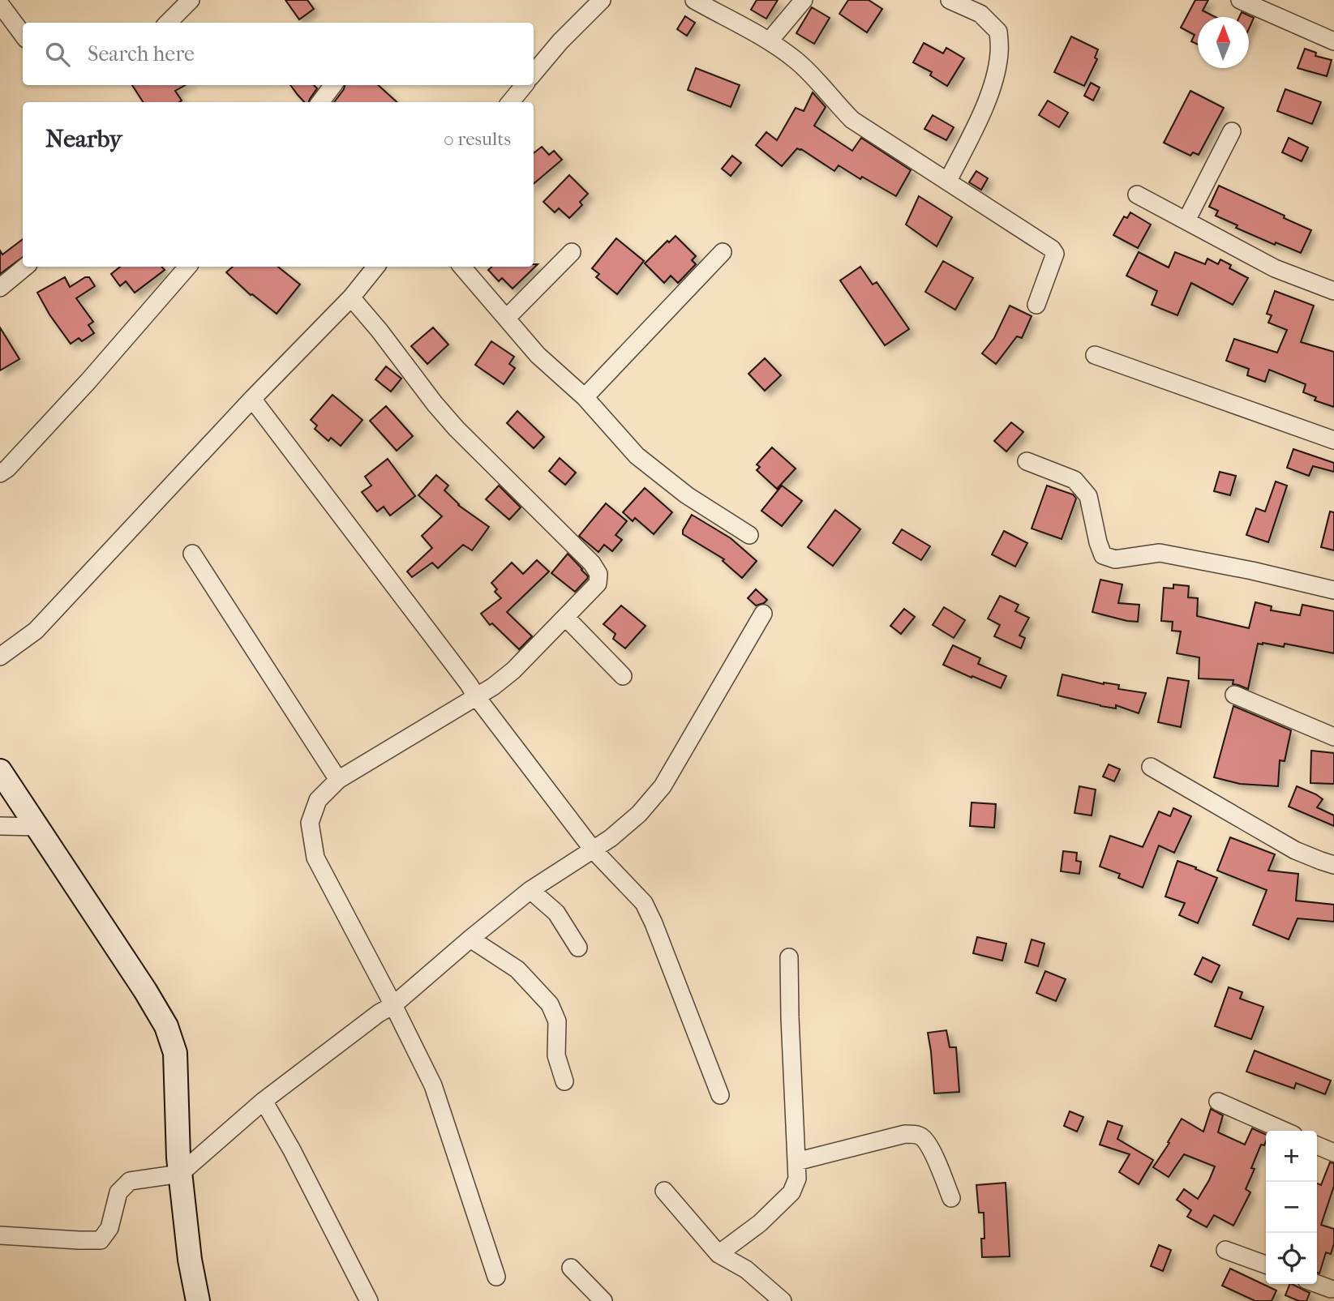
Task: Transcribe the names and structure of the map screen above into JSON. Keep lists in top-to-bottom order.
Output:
{
  "north": "top",
  "page": {
    "search": "Search here",
    "heading": ["Nearby", "0 results"],
    "map_buttons": ["+", "−"]
  }
}
